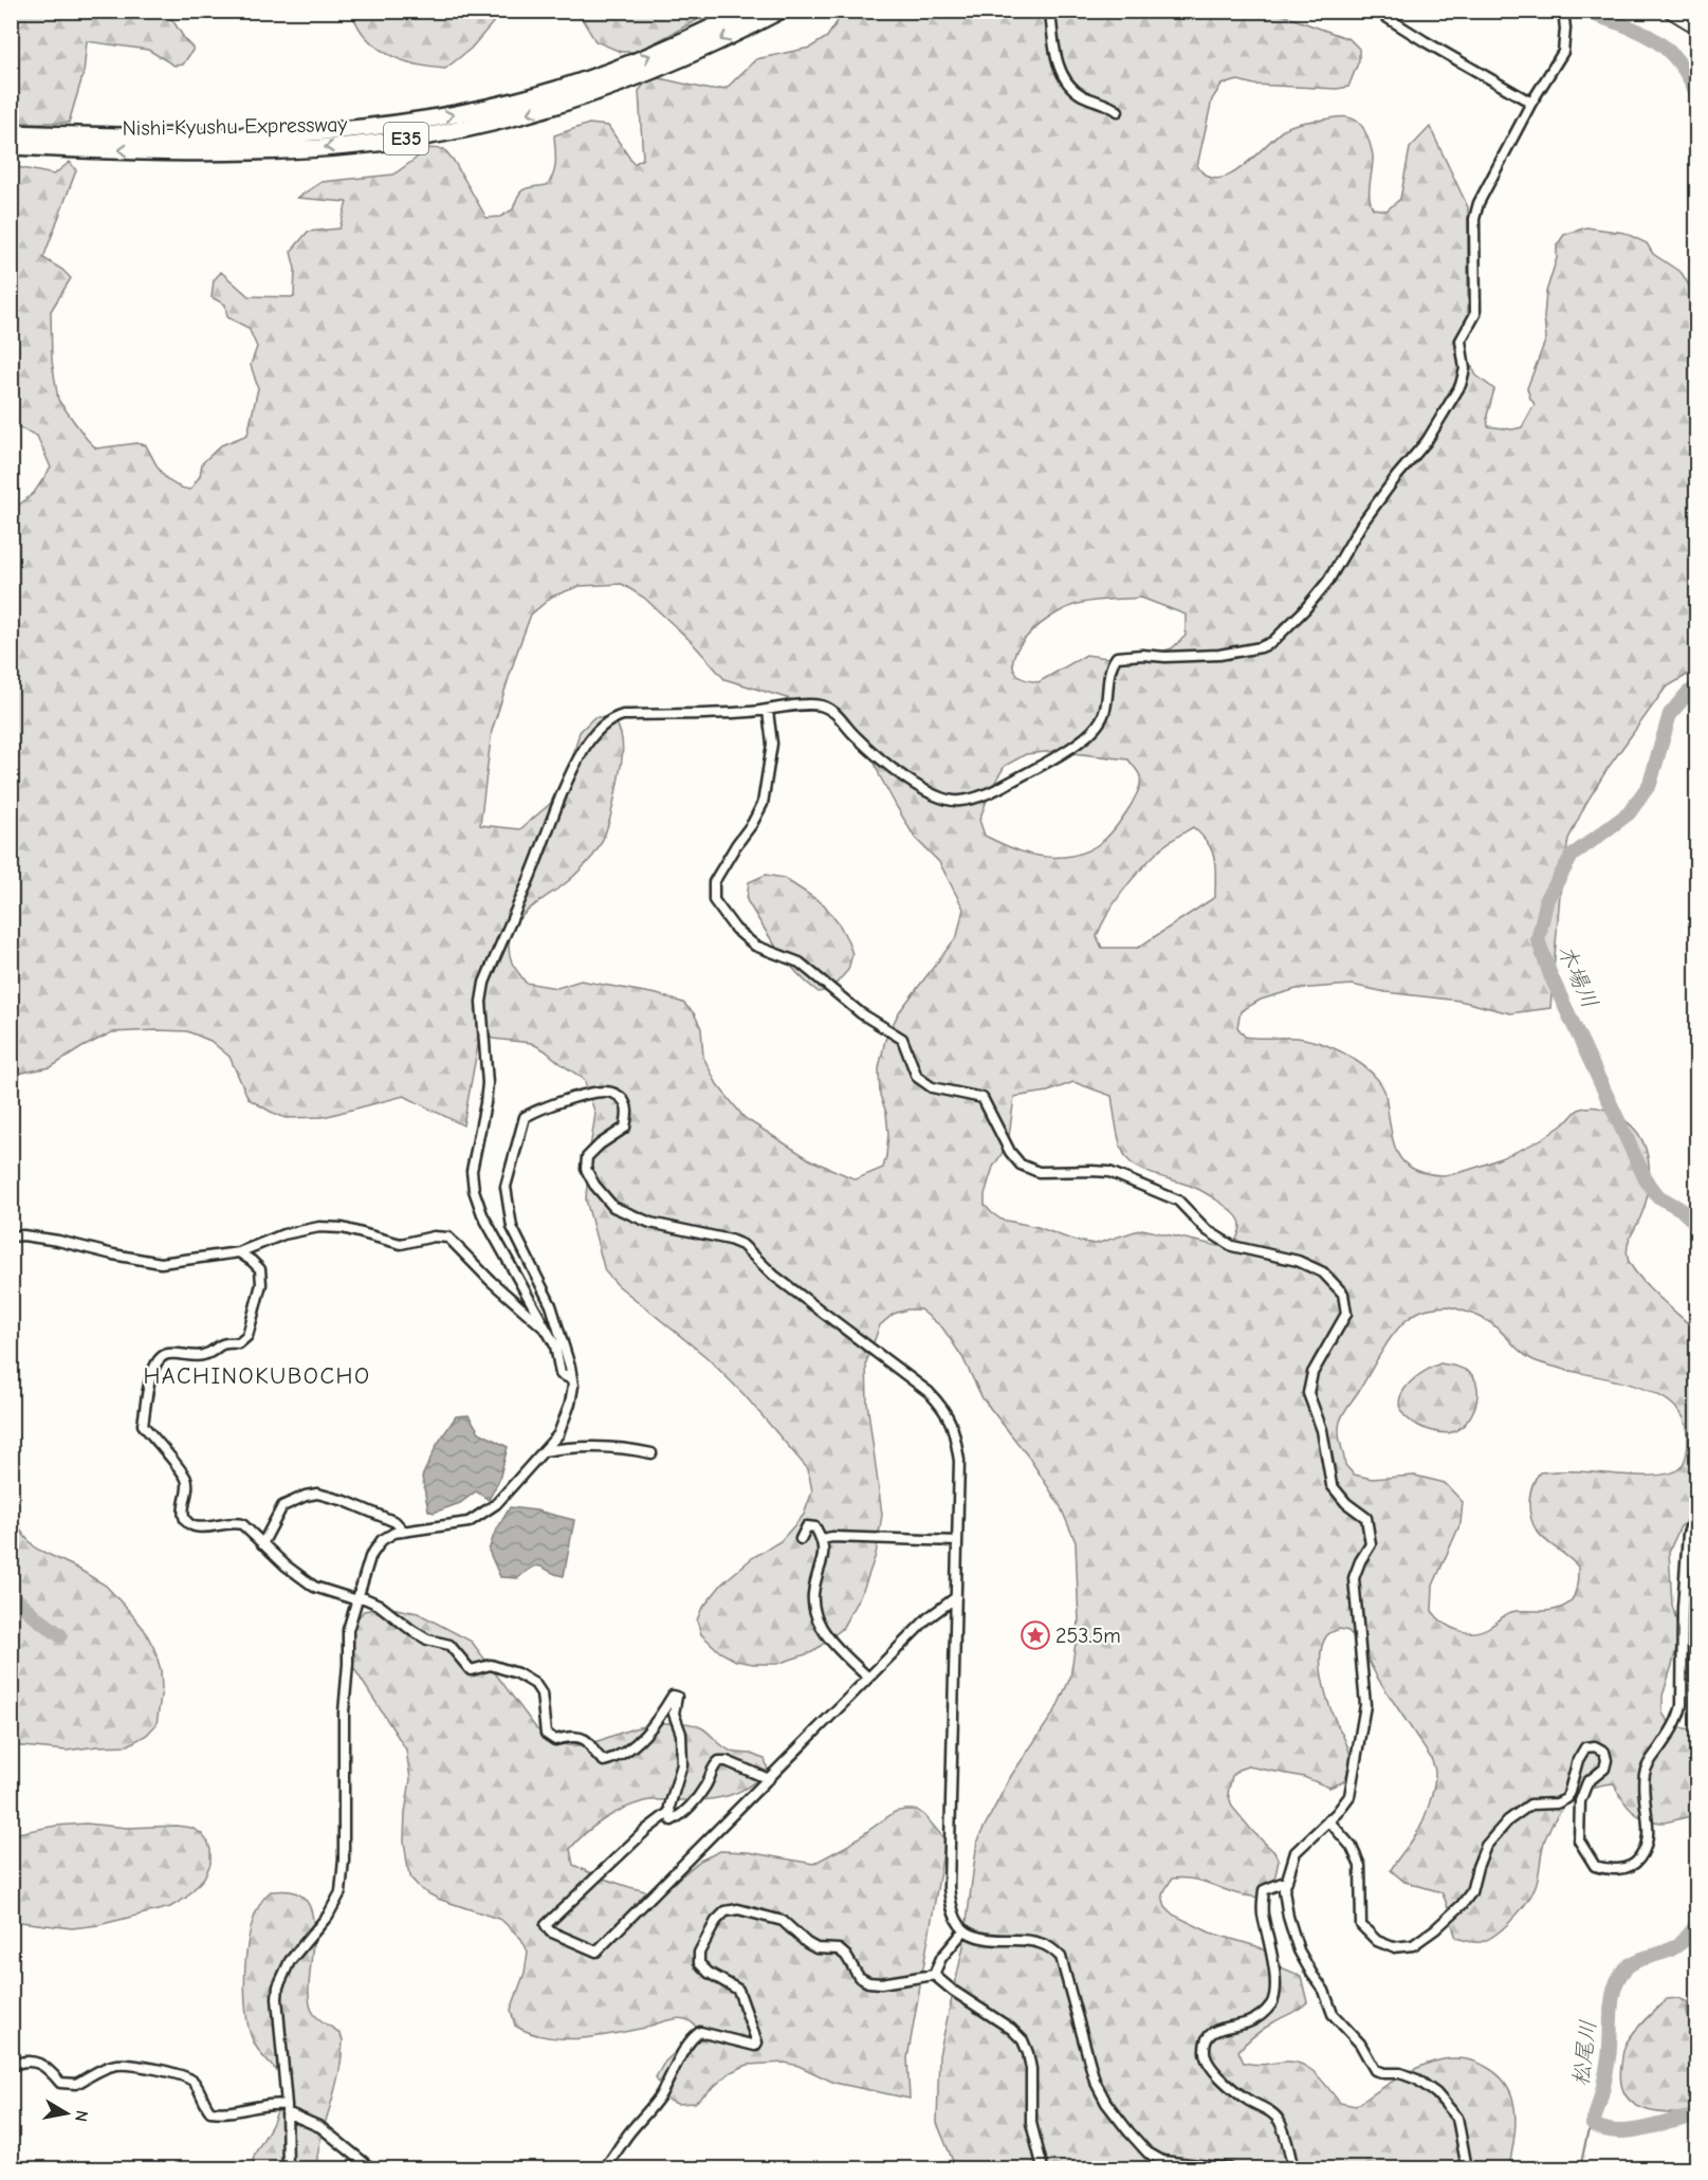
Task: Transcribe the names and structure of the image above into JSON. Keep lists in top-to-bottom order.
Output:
{
  "streets": {
    "highway": ["Nishi-Kyushu Expressway", "E35"]
  },
  "districts": ["HACHINOKUBOCHO"],
  "water": ["木場川", "松尾川"],
  "places": {
    "place": ["253.5m"]
  },
  "north": "right"
}
